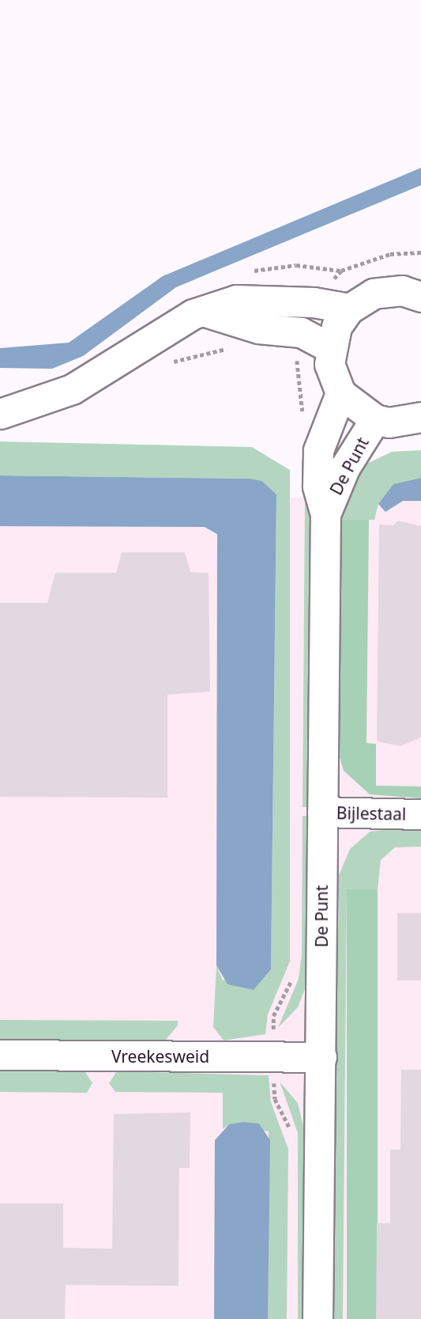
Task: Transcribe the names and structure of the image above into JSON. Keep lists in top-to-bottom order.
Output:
{
  "streets": {
    "street": ["De Punt", "Bijlestaal", "Vreekesweid"]
  },
  "crossings": [
    ["De Punt", "Bijlestaal"],
    ["De Punt", "Vreekesweid"]
  ]
}
